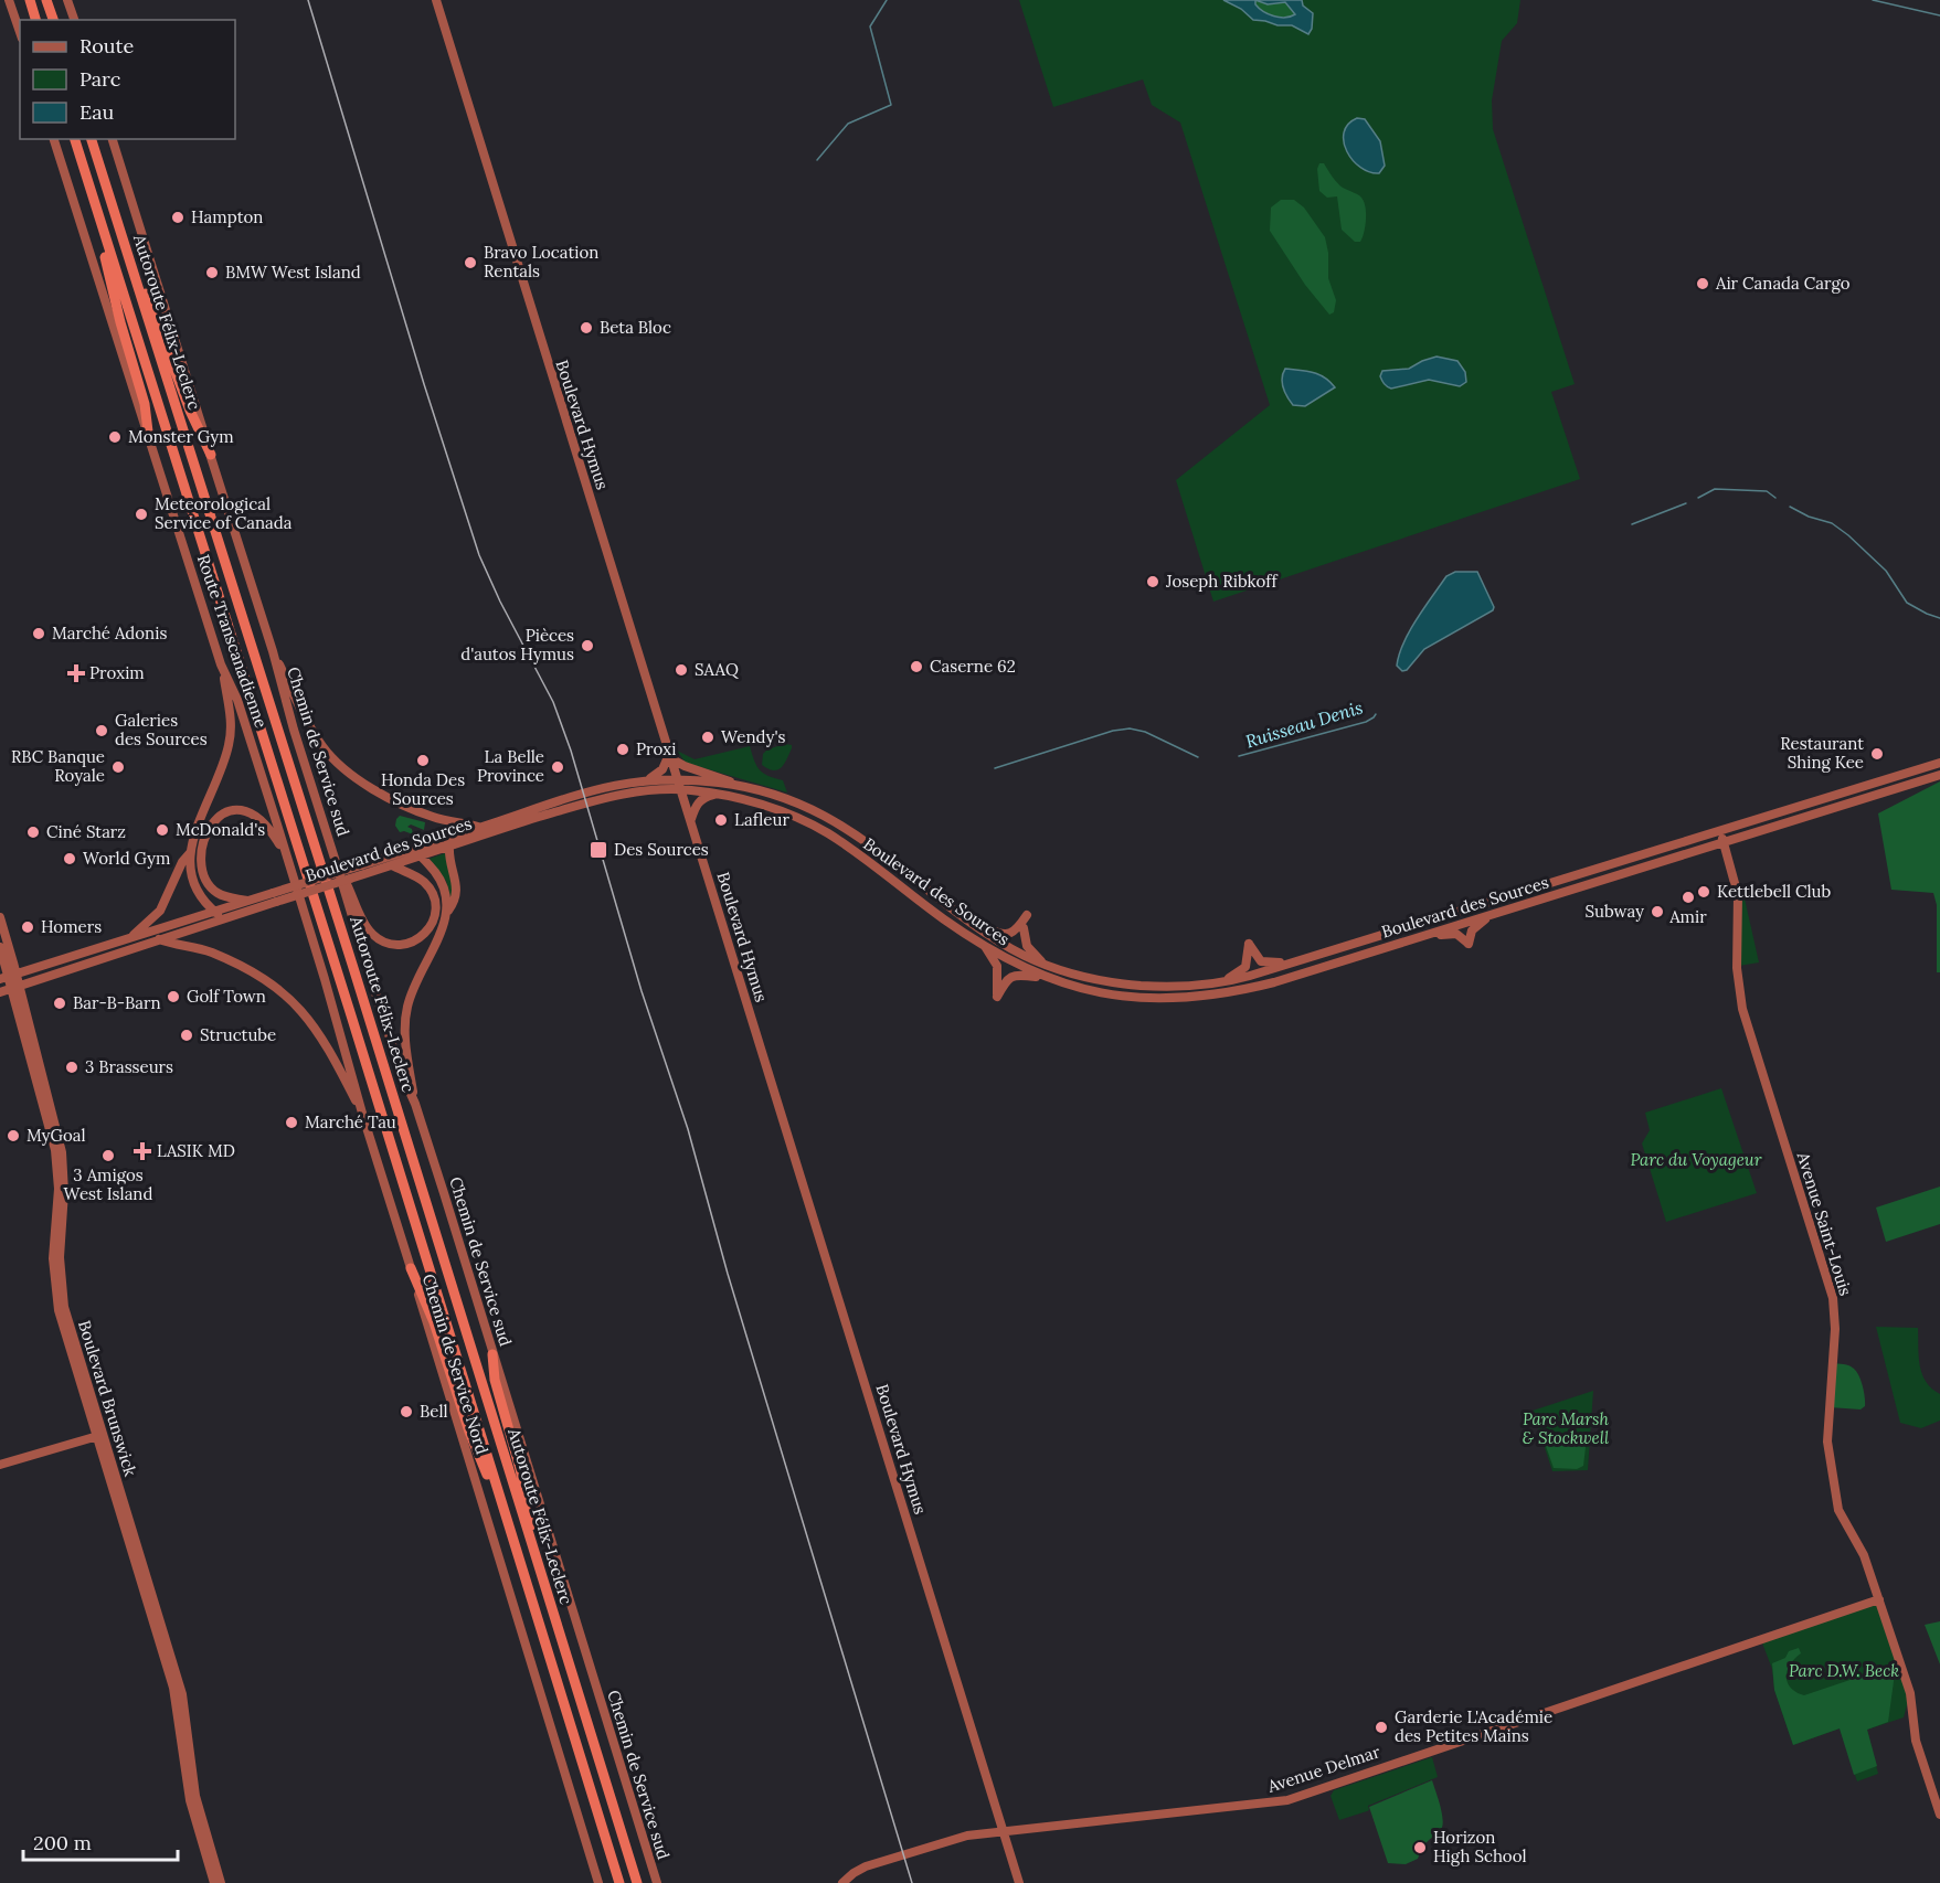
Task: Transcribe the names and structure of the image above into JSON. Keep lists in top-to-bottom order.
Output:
{
  "streets": {
    "highway": ["Autoroute Félix-Leclerc"],
    "main road": [
      "Boulevard Hymus",
      "Route Transcanadienne",
      "Chemin de Service sud",
      "Boulevard des Sources",
      "Avenue Saint-Louis",
      "Chemin de Service Nord",
      "Boulevard Brunswick",
      "Avenue Delmar"
    ]
  },
  "crossings": [
    ["Boulevard Hymus", "Boulevard des Sources"],
    ["Boulevard Hymus", "Avenue Delmar"],
    ["Route Transcanadienne", "Chemin de Service Nord"],
    ["Boulevard des Sources", "Avenue Saint-Louis"],
    ["Boulevard des Sources", "Boulevard Brunswick"],
    ["Avenue Saint-Louis", "Avenue Delmar"]
  ],
  "water": ["Ruisseau Denis"],
  "parks": ["Parc du Voyageur", "Parc Marsh & Stockwell", "Parc D.W. Beck"],
  "places": {
    "other": [
      "Hampton",
      "Bravo Location Rentals",
      "BMW West Island",
      "Air Canada Cargo",
      "Beta Bloc",
      "Monster Gym",
      "Meteorological Service of Canada",
      "Joseph Ribkoff",
      "Marché Adonis",
      "Pièces d'autos Hymus",
      "Caserne 62",
      "SAAQ",
      "Galeries des Sources",
      "Wendy's",
      "Proxi",
      "Restaurant Shing Kee",
      "Honda Des Sources",
      "RBC Banque Royale",
      "La Belle Province",
      "Lafleur",
      "McDonald's",
      "Ciné Starz",
      "World Gym",
      "Kettlebell Club",
      "Amir",
      "Subway",
      "Homers",
      "Golf Town",
      "Bar-B-Barn",
      "Structube",
      "3 Brasseurs",
      "Marché Tau",
      "MyGoal",
      "3 Amigos West Island",
      "Bell",
      "Garderie L'Académie des Petites Mains",
      "Horizon High School"
    ],
    "health": ["Proxim", "LASIK MD"],
    "transit": ["Des Sources"]
  },
  "legend": ["Route", "Parc", "Eau"],
  "scale_bar": "200 m"
}
